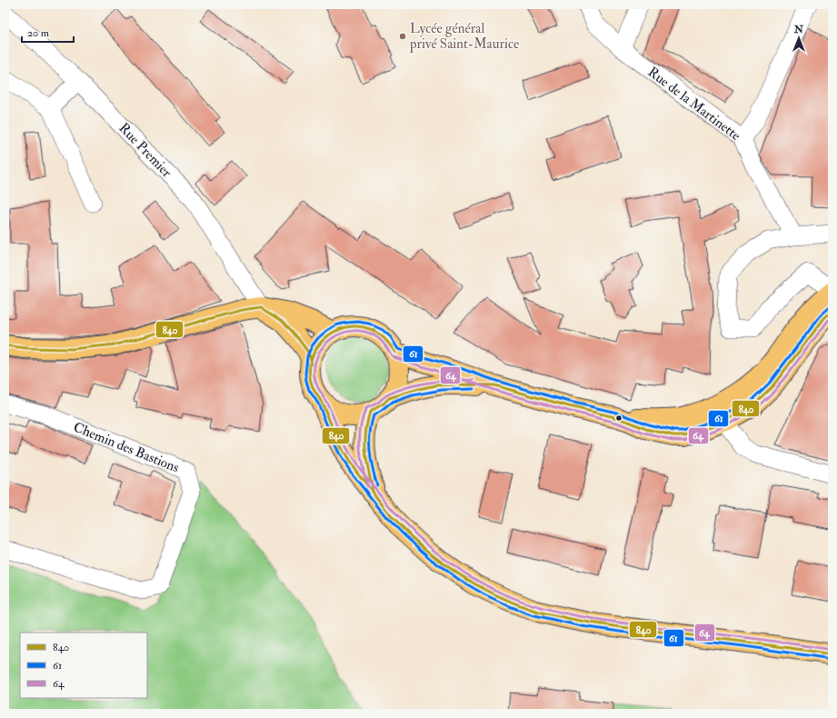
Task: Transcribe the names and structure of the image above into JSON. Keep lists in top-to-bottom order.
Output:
{
  "streets": {
    "street": ["Rue de la Martinette", "Rue Premier", "Chemin des Bastions"]
  },
  "places": ["Lycée général privé Saint-Maurice"],
  "lines": ["transit line 840", "transit line 61", "transit line 64"],
  "legend": ["840", "61", "64"],
  "scale_bar": "20 m",
  "north": "top"
}
